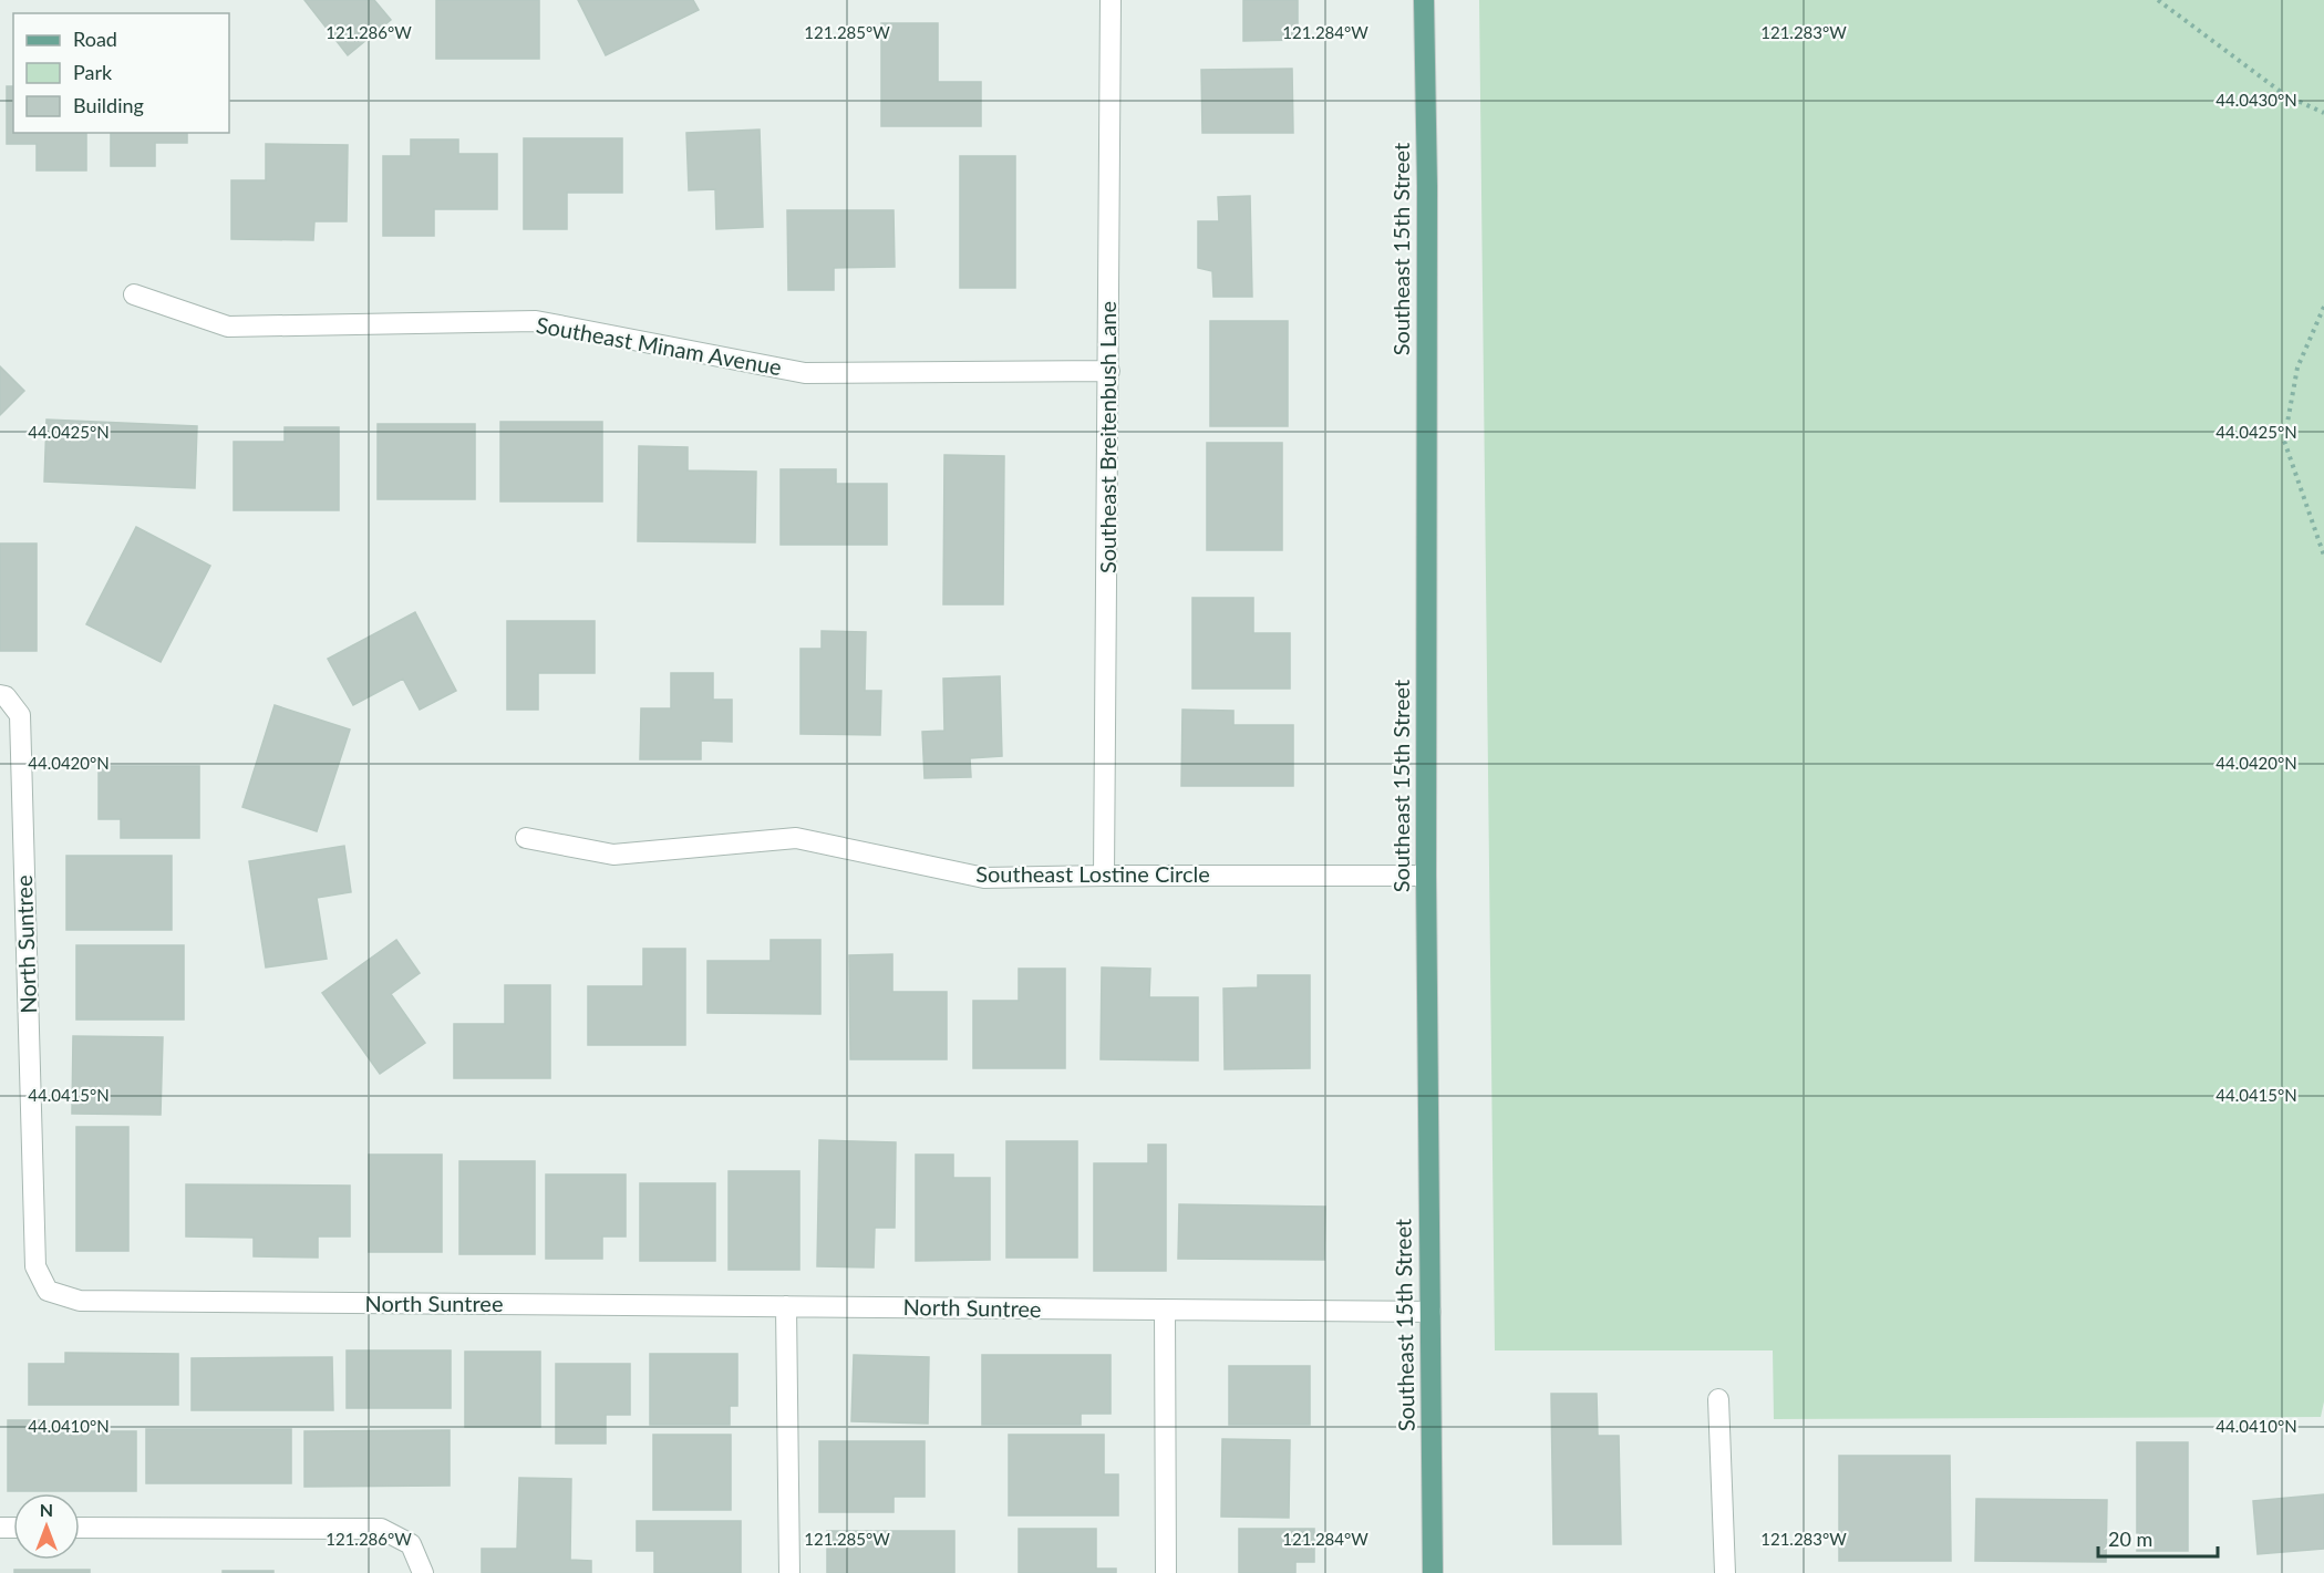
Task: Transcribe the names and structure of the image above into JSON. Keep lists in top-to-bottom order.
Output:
{
  "streets": {
    "main road": ["Southeast 15th Street"],
    "street": [
      "Southeast Minam Avenue",
      "Southeast Breitenbush Lane",
      "Southeast Lostine Circle",
      "North Suntree"
    ]
  },
  "crossings": [
    ["Southeast 15th Street", "Southeast Lostine Circle"],
    ["Southeast 15th Street", "North Suntree"],
    ["Southeast Minam Avenue", "Southeast Breitenbush Lane"],
    ["Southeast Breitenbush Lane", "Southeast Lostine Circle"]
  ],
  "legend": ["Road", "Park", "Building"],
  "scale_bar": "20 m",
  "north": "top",
  "coordinates": [
    "121.286°W",
    "121.285°W",
    "121.284°W",
    "121.283°W",
    "44.0430°N",
    "44.0425°N",
    "44.0420°N",
    "44.0415°N",
    "44.0410°N"
  ]
}
